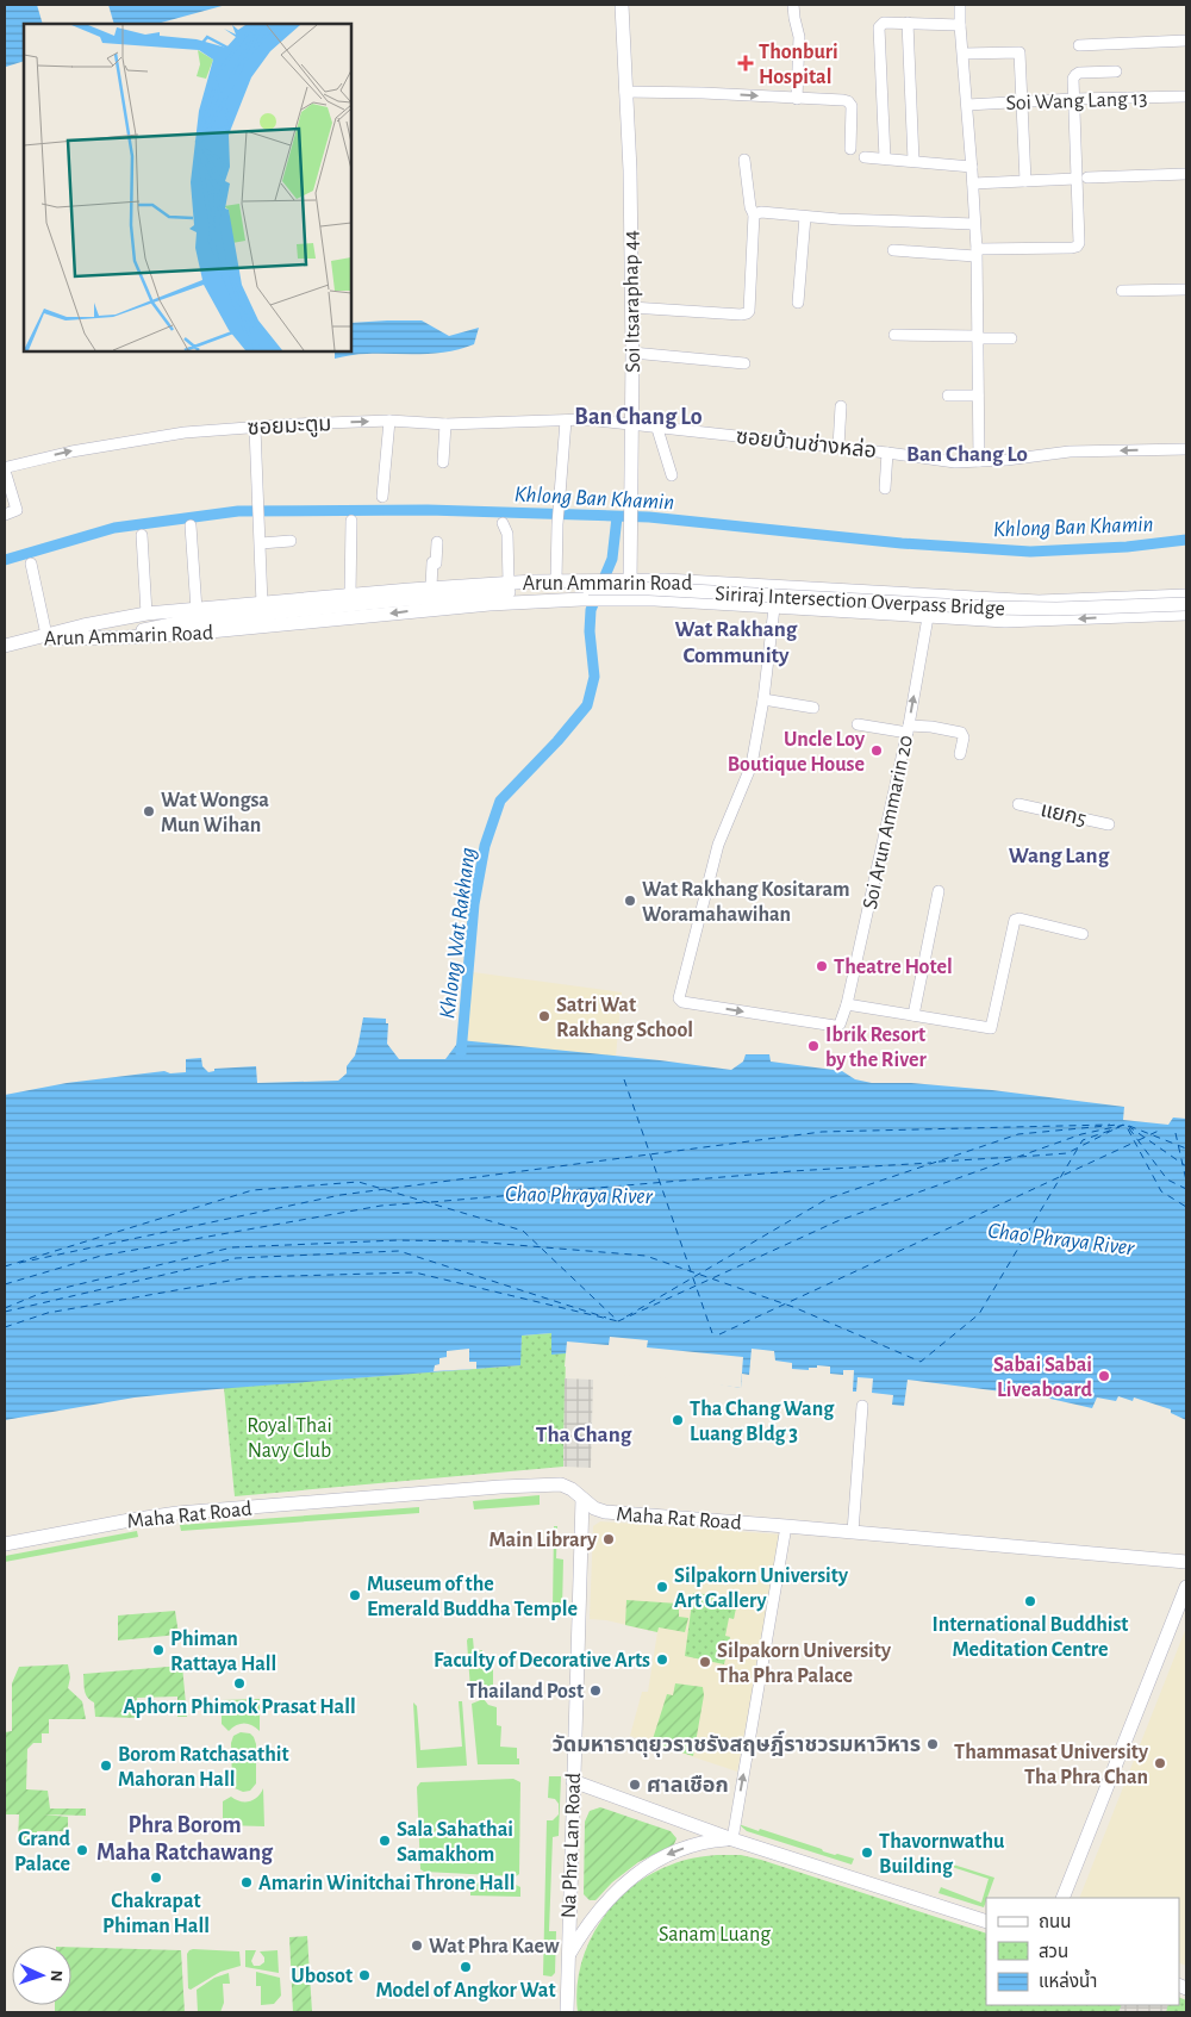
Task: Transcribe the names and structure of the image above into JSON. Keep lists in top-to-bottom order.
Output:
{
  "streets": {
    "main road": [
      "Soi Itsaraphap 44",
      "Arun Ammarin Road",
      "Siriraj Intersection Overpass Bridge",
      "Maha Rat Road",
      "Na Phra Lan Road"
    ],
    "street": [
      "Soi Wang Lang 13",
      "ซอยมะตูม",
      "ซอยบ้านช่างหล่อ",
      "แยก5",
      "Soi Arun Ammarin 20"
    ]
  },
  "crossings": [
    ["Soi Itsaraphap 44", "ซอยมะตูม"],
    ["Soi Itsaraphap 44", "ซอยบ้านช่างหล่อ"],
    ["Soi Itsaraphap 44", "Arun Ammarin Road"],
    ["ซอยมะตูม", "ซอยบ้านช่างหล่อ"],
    ["Arun Ammarin Road", "Siriraj Intersection Overpass Bridge"],
    ["Arun Ammarin Road", "Soi Arun Ammarin 20"],
    ["Maha Rat Road", "Na Phra Lan Road"]
  ],
  "one_way": ["ซอยมะตูม", "ซอยบ้านช่างหล่อ"],
  "districts": [
    "Ban Chang Lo",
    "Ban Chang Lo",
    "Wat Rakhang Community",
    "Wang Lang",
    "Tha Chang",
    "Phra Borom Maha Ratchawang"
  ],
  "water": ["Khlong Ban Khamin", "Khlong Wat Rakhang", "Chao Phraya River"],
  "parks": ["Royal Thai Navy Club", "Sanam Luang"],
  "places": {
    "health": ["Thonburi Hospital"],
    "other": [
      "Uncle Loy Boutique House",
      "Wat Wongsa Mun Wihan",
      "Wat Rakhang Kositaram Woramahawihan",
      "Theatre Hotel",
      "Satri Wat Rakhang School",
      "Ibrik Resort by the River",
      "Sabai Sabai Liveaboard",
      "Tha Chang Wang Luang Bldg 3",
      "Main Library",
      "Silpakorn University Art Gallery",
      "Museum of the Emerald Buddha Temple",
      "International Buddhist Meditation Centre",
      "Phiman Rattaya Hall",
      "Faculty of Decorative Arts",
      "Silpakorn University Tha Phra Palace",
      "Aphorn Phimok Prasat Hall",
      "Thailand Post",
      "วัดมหาธาตุยุวราชรังสฤษฎิ์ราชวรมหาวิหาร",
      "Thammasat University Tha Phra Chan",
      "Borom Ratchasathit Mahoran Hall",
      "ศาลเชือก",
      "Sala Sahathai Samakhom",
      "Grand Palace",
      "Thavornwathu Building",
      "Chakrapat Phiman Hall",
      "Amarin Winitchai Throne Hall",
      "Wat Phra Kaew",
      "Model of Angkor Wat",
      "Ubosot"
    ]
  },
  "legend": ["ถนน", "สวน", "แหล่งน้ำ"],
  "north": "right"
}
